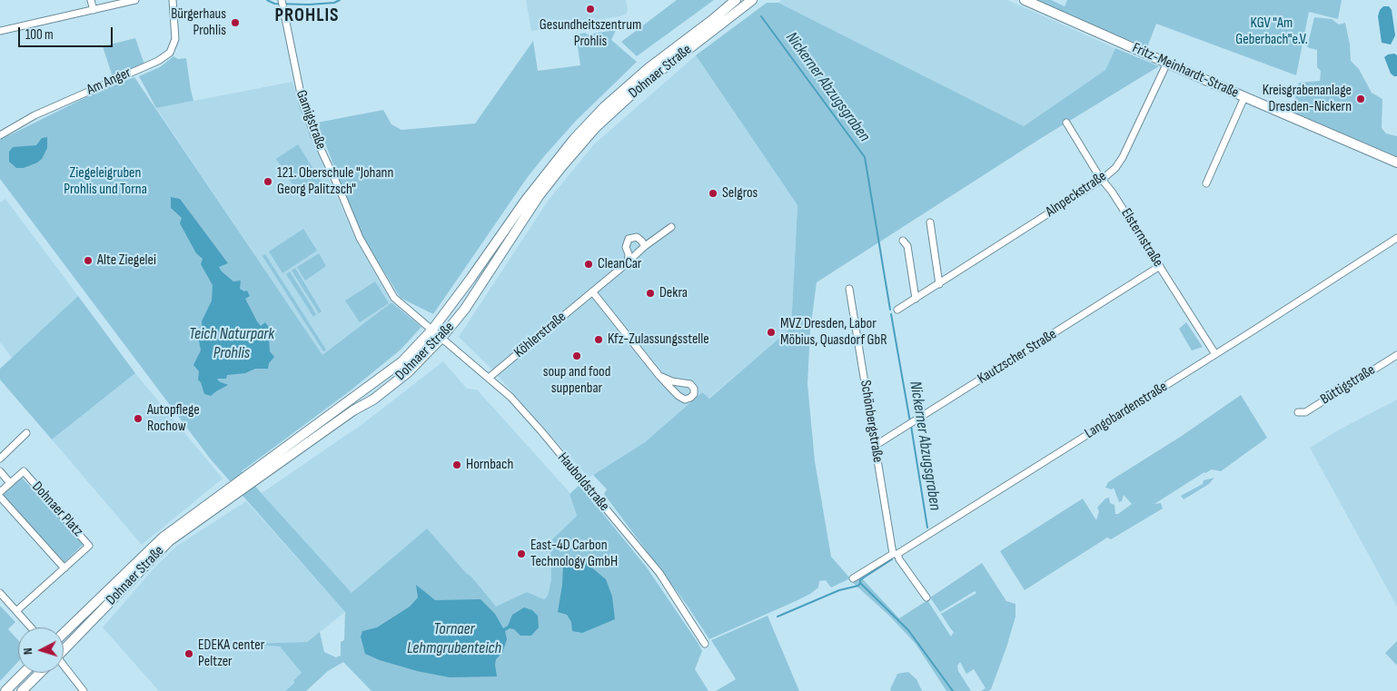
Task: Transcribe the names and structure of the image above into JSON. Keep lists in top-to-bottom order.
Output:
{
  "streets": {
    "main road": ["Fritz-Meinhardt-Straße", "Dohnaer Straße"],
    "street": [
      "Am Anger",
      "Gamigstraße",
      "Alnpeckstraße",
      "Elsternstraße",
      "Köhlerstraße",
      "Kautzscher Straße",
      "Büttigstraße",
      "Langobardenstraße",
      "Schönbergstraße",
      "Hauboldstraße",
      "Dohnaer Platz"
    ]
  },
  "crossings": [
    ["Fritz-Meinhardt-Straße", "Alnpeckstraße"],
    ["Dohnaer Straße", "Gamigstraße"],
    ["Dohnaer Straße", "Hauboldstraße"],
    ["Gamigstraße", "Hauboldstraße"],
    ["Alnpeckstraße", "Elsternstraße"],
    ["Elsternstraße", "Kautzscher Straße"],
    ["Elsternstraße", "Langobardenstraße"],
    ["Köhlerstraße", "Hauboldstraße"],
    ["Kautzscher Straße", "Schönbergstraße"],
    ["Langobardenstraße", "Schönbergstraße"]
  ],
  "districts": ["PROHLIS"],
  "water": ["Nickerner Abzugsgraben", "Teich Naturpark Prohlis", "Tornaer Lehmgrubenteich"],
  "parks": ["KGV \"Am Geberbach\"e.V.", "Ziegeleigruben Prohlis und Torna"],
  "places": [
    "Gesundheitszentrum Prohlis",
    "Bürgerhaus Prohlis",
    "Kreisgrabenanlage Dresden-Nickern",
    "121. Oberschule \"Johann Georg Palitzsch\"",
    "Selgros",
    "Alte Ziegelei",
    "CleanCar",
    "Dekra",
    "MVZ Dresden, Labor Möbius, Quasdorf GbR",
    "Kfz-Zulassungsstelle",
    "soup and food suppenbar",
    "Autopflege Rochow",
    "Hornbach",
    "East-4D Carbon Technology GmbH",
    "EDEKA center Peltzer"
  ],
  "scale_bar": "100 m",
  "north": "left"
}
